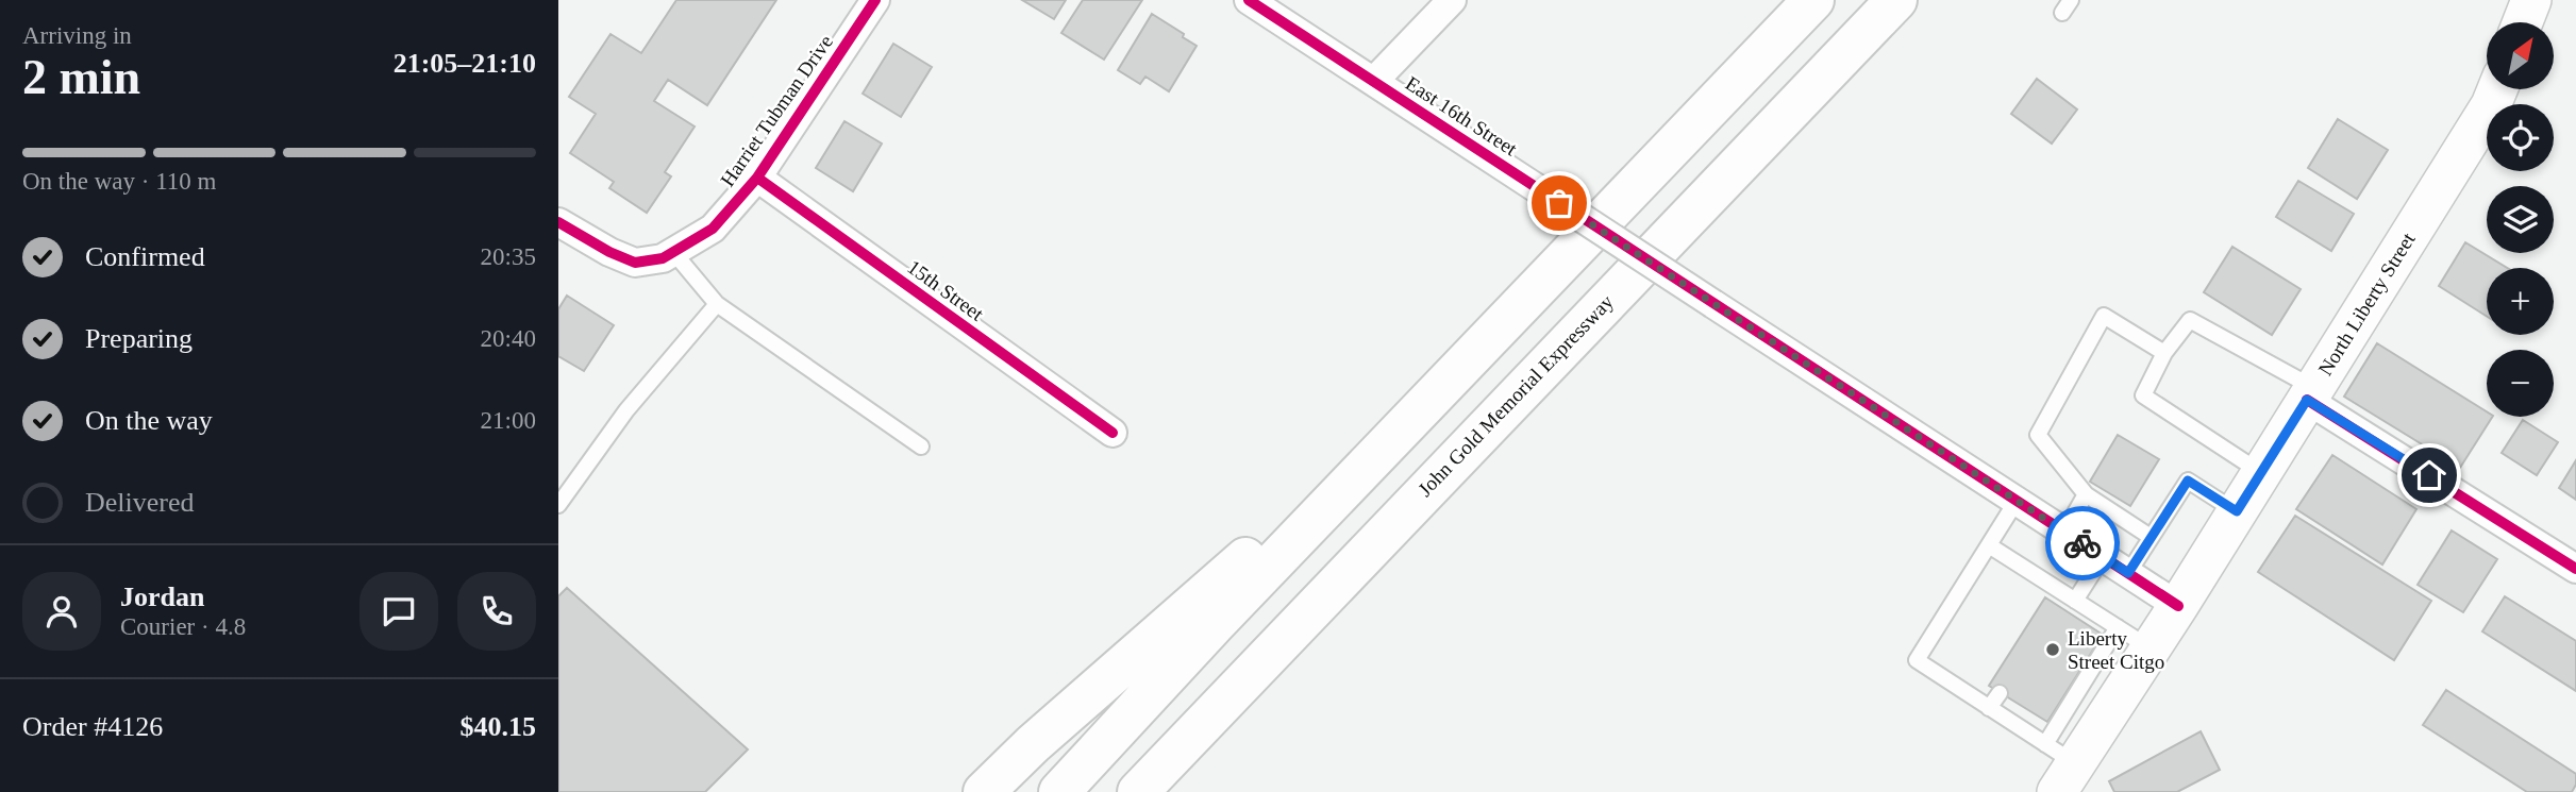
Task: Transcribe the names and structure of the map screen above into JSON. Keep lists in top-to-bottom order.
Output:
{
  "streets": {
    "highway": ["John Gold Memorial Expressway"],
    "main road": ["North Liberty Street"],
    "street": ["Harriet Tubman Drive", "East 16th Street", "15th Street"]
  },
  "crossings": [
    ["Harriet Tubman Drive", "15th Street"],
    ["East 16th Street", "North Liberty Street"]
  ],
  "places": ["Liberty Street Citgo"],
  "north": "top right",
  "page": {
    "heading": ["2 min", "Arriving in", "21:05–21:10"],
    "panel": [
      "Jordan",
      "Courier · 4.8",
      "Order #4126",
      "$40.15"
    ],
    "map_buttons": ["+", "−"],
    "bar": "On the way · 110 m",
    "list": [
      ["Confirmed", "20:35"],
      ["Preparing", "20:40"],
      ["On the way", "21:00"],
      "Delivered"
    ]
  }
}
